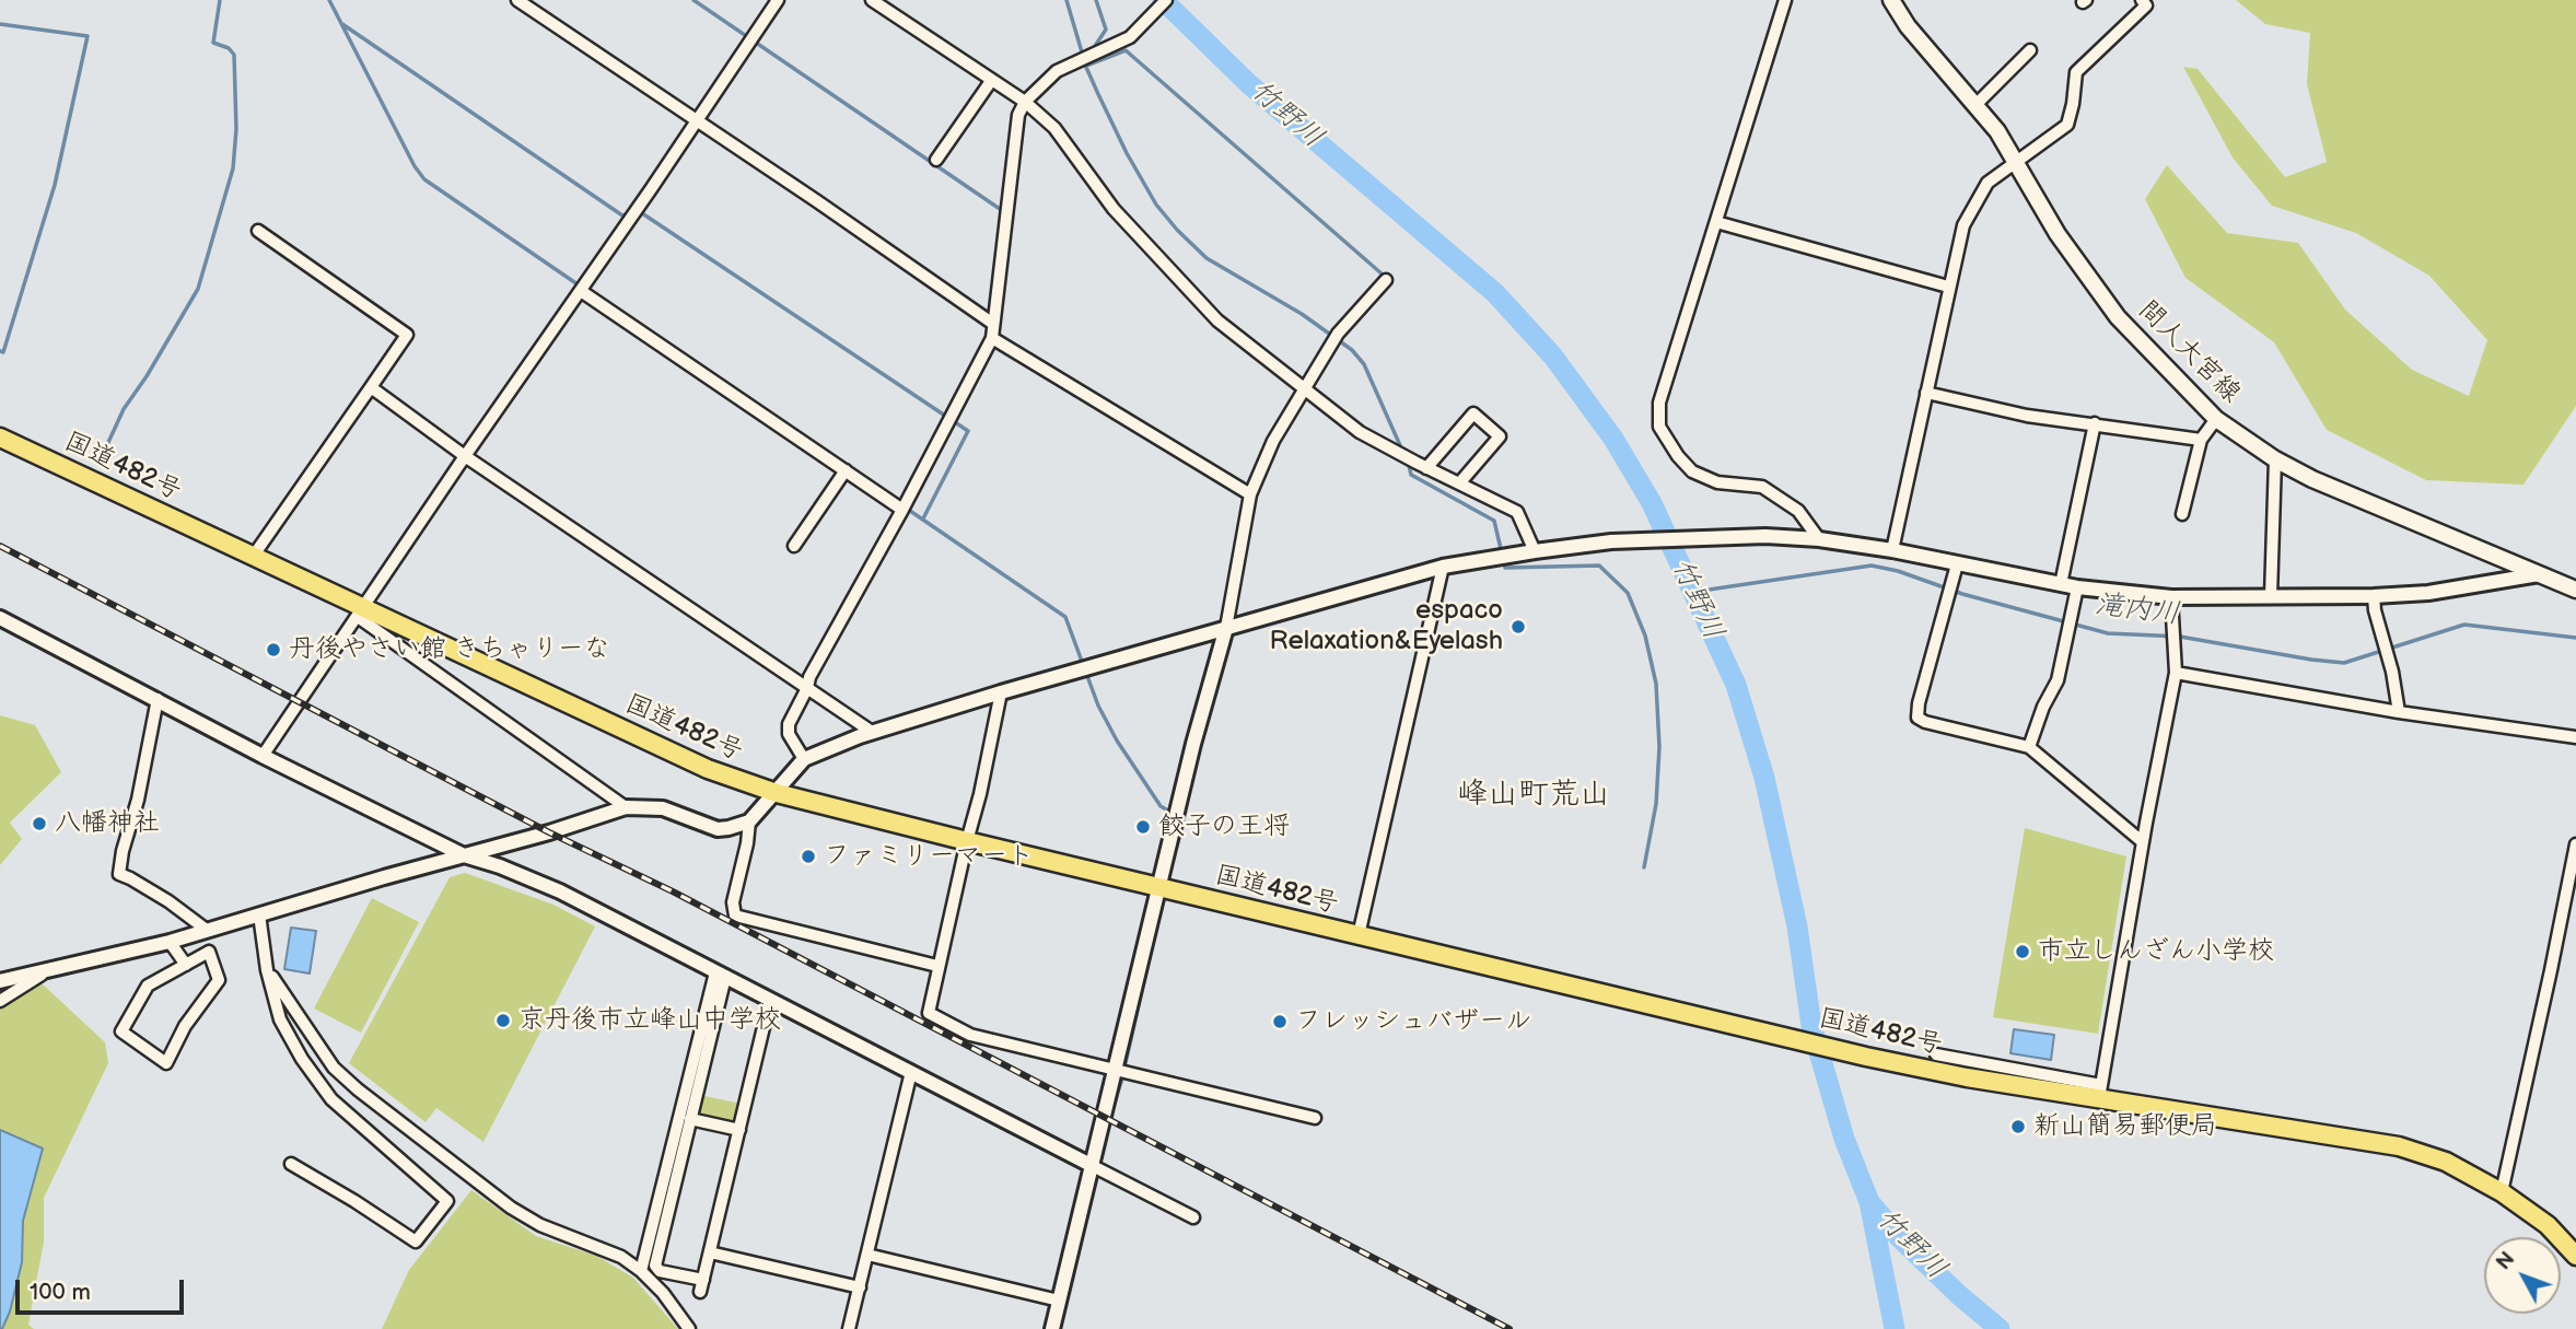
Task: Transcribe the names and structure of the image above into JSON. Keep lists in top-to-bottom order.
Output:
{
  "streets": {
    "highway": ["国道482号"],
    "main road": ["間人大宮線"]
  },
  "districts": ["峰山町荒山"],
  "water": ["竹野川", "滝内川"],
  "places": [
    "espaco Relaxation&Eyelash",
    "丹後やさい館 きちゃりーな",
    "八幡神社",
    "餃子の王将",
    "ファミリーマート",
    "市立しんざん小学校",
    "京丹後市立峰山中学校",
    "フレッシュバザール",
    "新山簡易郵便局"
  ],
  "scale_bar": "100 m",
  "north": "top left"
}
